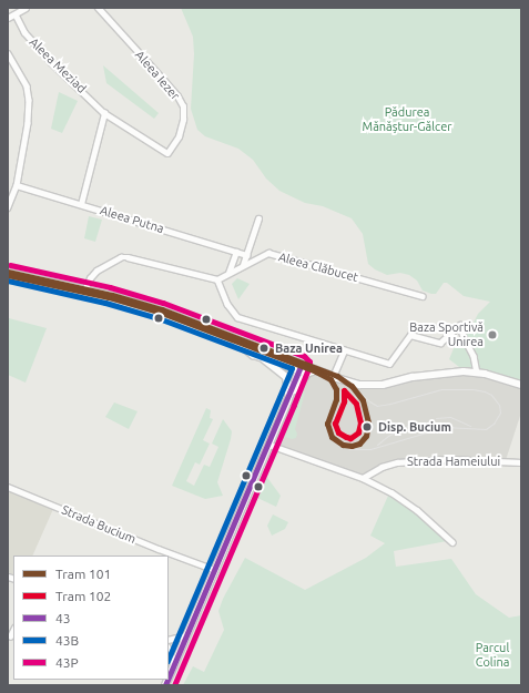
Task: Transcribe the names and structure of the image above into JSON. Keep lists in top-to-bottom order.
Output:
{
  "streets": {
    "street": [
      "Aleea Meziad",
      "Aleea Iezer",
      "Aleea Putna",
      "Aleea Clăbucet",
      "Strada Hameiului",
      "Strada Bucium"
    ]
  },
  "crossings": [
    ["Aleea Meziad", "Aleea Iezer"]
  ],
  "parks": ["Pădurea Mănăștur-Gălcer", "Parcul Colina"],
  "places": ["Baza Sportivă Unirea", "Baza Unirea", "Disp. Bucium"],
  "lines": [
    "transit line 43P",
    "tram line 101",
    "transit line 43",
    "transit line 43B",
    "tram line 102"
  ],
  "legend": [
    "Tram 101",
    "Tram 102",
    "43",
    "43B",
    "43P"
  ]
}
